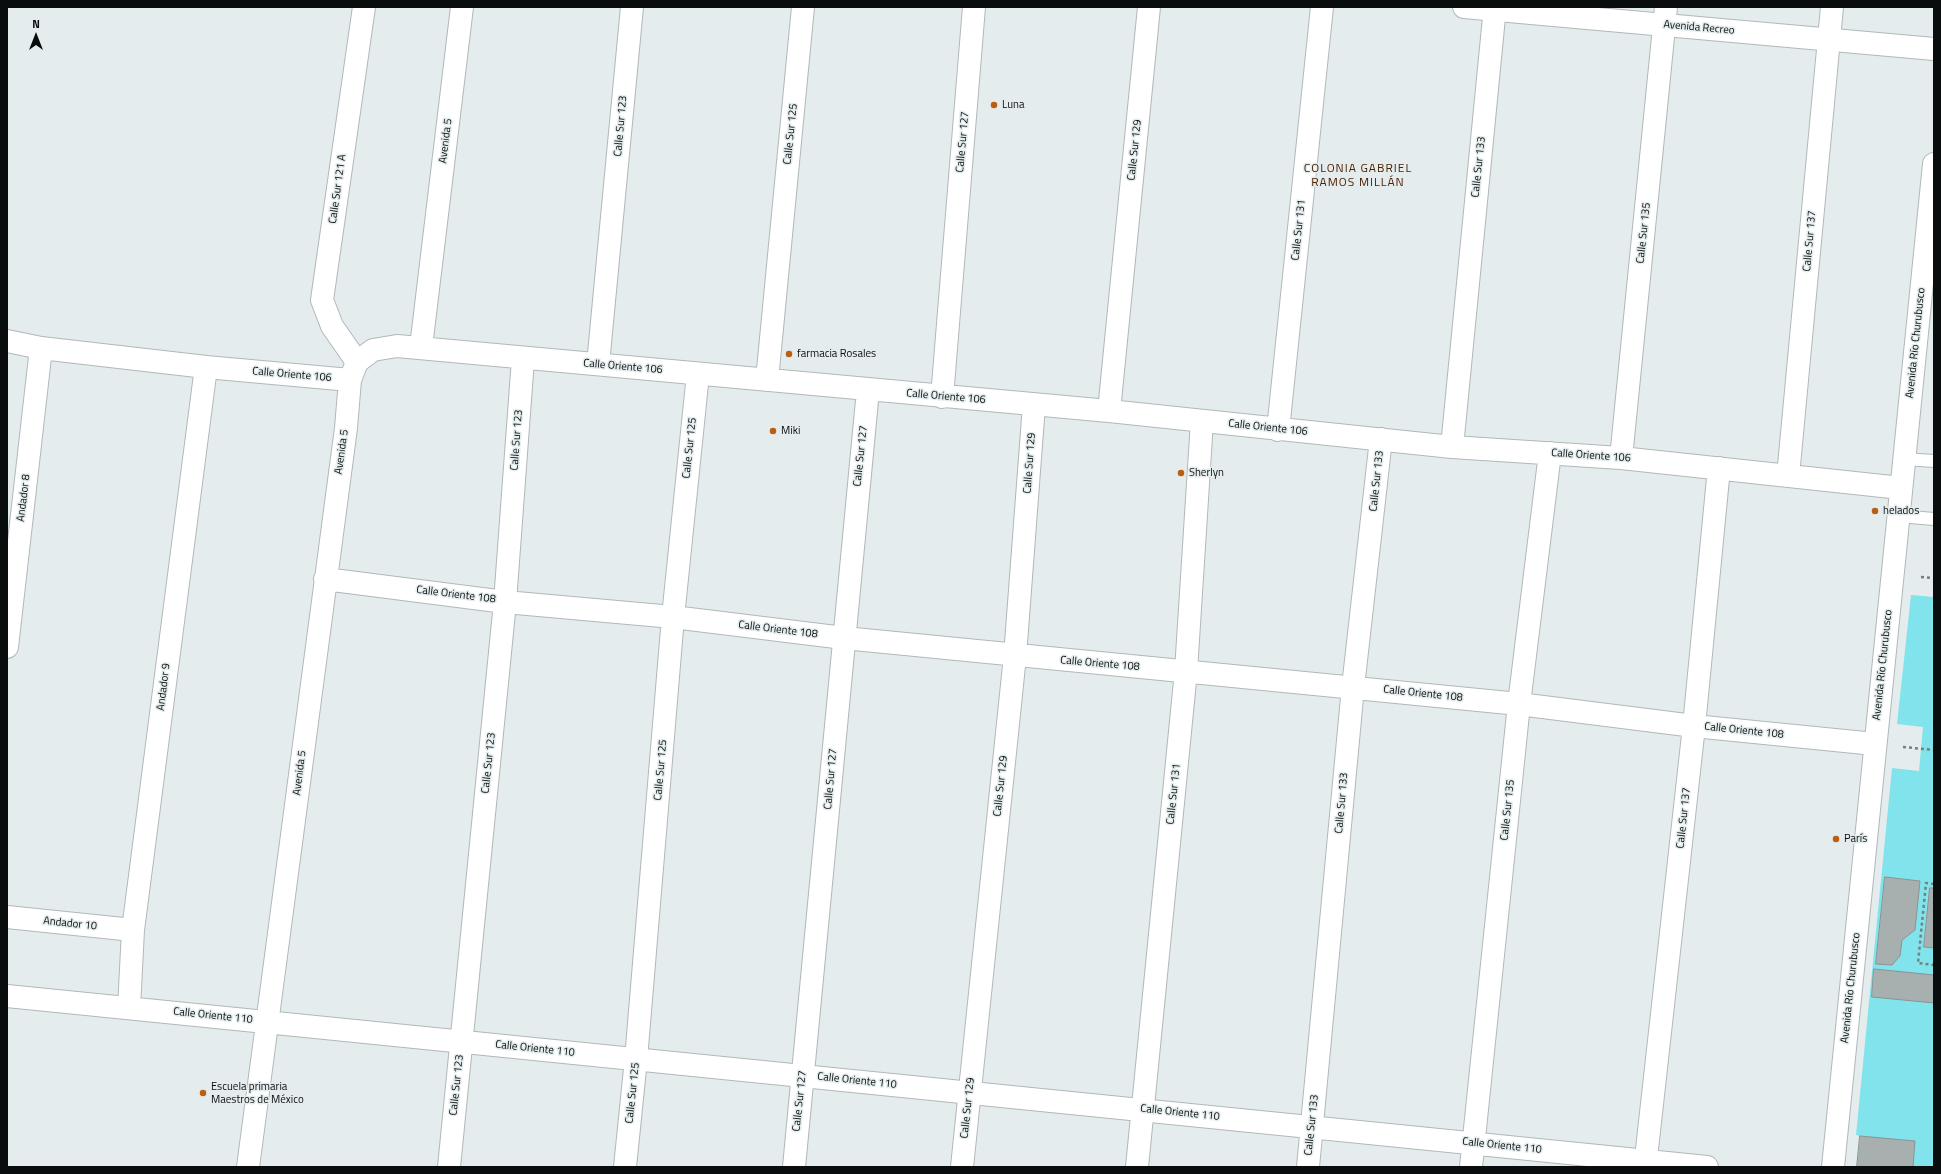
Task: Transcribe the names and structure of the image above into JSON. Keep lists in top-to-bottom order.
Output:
{
  "streets": {
    "street": [
      "Avenida Recreo",
      "Calle Sur 123",
      "Calle Sur 125",
      "Avenida 5",
      "Calle Sur 127",
      "Calle Sur 129",
      "Calle Sur 133",
      "Calle Sur 121 A",
      "Calle Sur 131",
      "Calle Sur 135",
      "Calle Sur 137",
      "Avenida Río Churubusco",
      "Calle Oriente 106",
      "Andador 8",
      "Calle Oriente 108",
      "Andador 9",
      "Andador 10",
      "Calle Oriente 110"
    ]
  },
  "crossings": [
    ["Avenida Recreo", "Calle Sur 133"],
    ["Avenida Recreo", "Calle Sur 135"],
    ["Avenida Recreo", "Calle Sur 137"],
    ["Calle Sur 123", "Calle Oriente 106"],
    ["Calle Sur 123", "Calle Oriente 108"],
    ["Calle Sur 123", "Calle Oriente 110"],
    ["Calle Sur 125", "Calle Oriente 106"],
    ["Calle Sur 125", "Calle Oriente 108"],
    ["Calle Sur 125", "Calle Oriente 110"],
    ["Avenida 5", "Calle Sur 121 A"],
    ["Avenida 5", "Calle Oriente 106"],
    ["Avenida 5", "Calle Oriente 108"],
    ["Avenida 5", "Calle Oriente 110"],
    ["Calle Sur 127", "Calle Oriente 106"],
    ["Calle Sur 127", "Calle Oriente 108"],
    ["Calle Sur 127", "Calle Oriente 110"],
    ["Calle Sur 129", "Calle Oriente 106"],
    ["Calle Sur 129", "Calle Oriente 108"],
    ["Calle Sur 129", "Calle Oriente 110"],
    ["Calle Sur 133", "Calle Oriente 106"],
    ["Calle Sur 133", "Calle Oriente 108"],
    ["Calle Sur 133", "Calle Oriente 110"],
    ["Calle Sur 121 A", "Calle Oriente 106"],
    ["Calle Sur 131", "Calle Oriente 106"],
    ["Calle Sur 131", "Calle Oriente 108"],
    ["Calle Sur 131", "Calle Oriente 110"],
    ["Calle Sur 135", "Calle Oriente 106"],
    ["Calle Sur 135", "Calle Oriente 108"],
    ["Calle Sur 135", "Calle Oriente 110"],
    ["Calle Sur 137", "Calle Oriente 106"],
    ["Calle Sur 137", "Calle Oriente 108"],
    ["Calle Sur 137", "Calle Oriente 110"],
    ["Avenida Río Churubusco", "Calle Oriente 106"],
    ["Avenida Río Churubusco", "Calle Oriente 108"],
    ["Calle Oriente 106", "Andador 8"],
    ["Calle Oriente 106", "Andador 9"],
    ["Andador 9", "Andador 10"],
    ["Andador 9", "Calle Oriente 110"]
  ],
  "districts": ["COLONIA GABRIEL RAMOS MILLÁN"],
  "places": [
    "Luna",
    "farmacia Rosales",
    "Miki",
    "Sherlyn",
    "helados",
    "París",
    "Escuela primaria Maestros de México"
  ],
  "north": "top"
}
